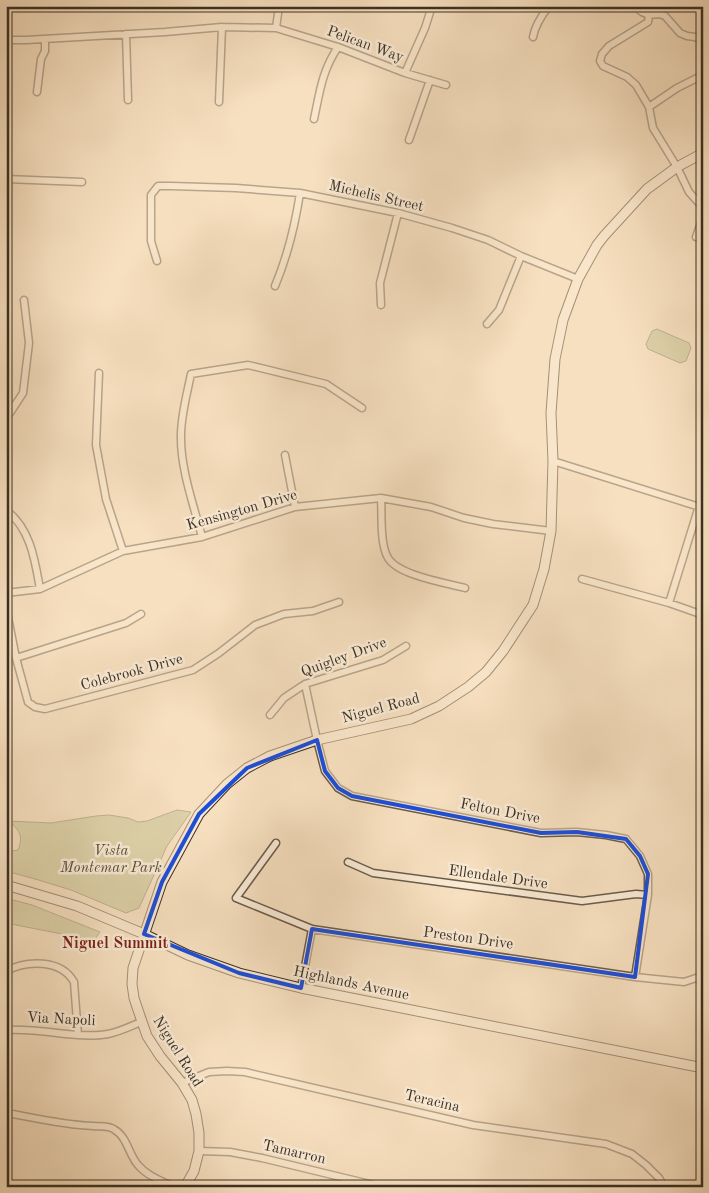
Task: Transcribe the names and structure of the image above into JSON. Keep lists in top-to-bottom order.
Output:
{
  "streets": {
    "main road": ["Niguel Road", "Highlands Avenue"],
    "street": [
      "Pelican Way",
      "Michelis Street",
      "Kensington Drive",
      "Quigley Drive",
      "Colebrook Drive",
      "Felton Drive",
      "Ellendale Drive",
      "Preston Drive",
      "Via Napoli",
      "Teracina",
      "Tamarron"
    ]
  },
  "crossings": [
    ["Michelis Street", "Niguel Road"],
    ["Kensington Drive", "Niguel Road"],
    ["Quigley Drive", "Felton Drive"],
    ["Niguel Road", "Felton Drive"],
    ["Niguel Road", "Highlands Avenue"],
    ["Niguel Road", "Via Napoli"],
    ["Niguel Road", "Teracina"],
    ["Niguel Road", "Tamarron"],
    ["Felton Drive", "Ellendale Drive"],
    ["Felton Drive", "Preston Drive"]
  ],
  "districts": ["Niguel Summit"],
  "parks": ["Vista Montemar Park"]
}
